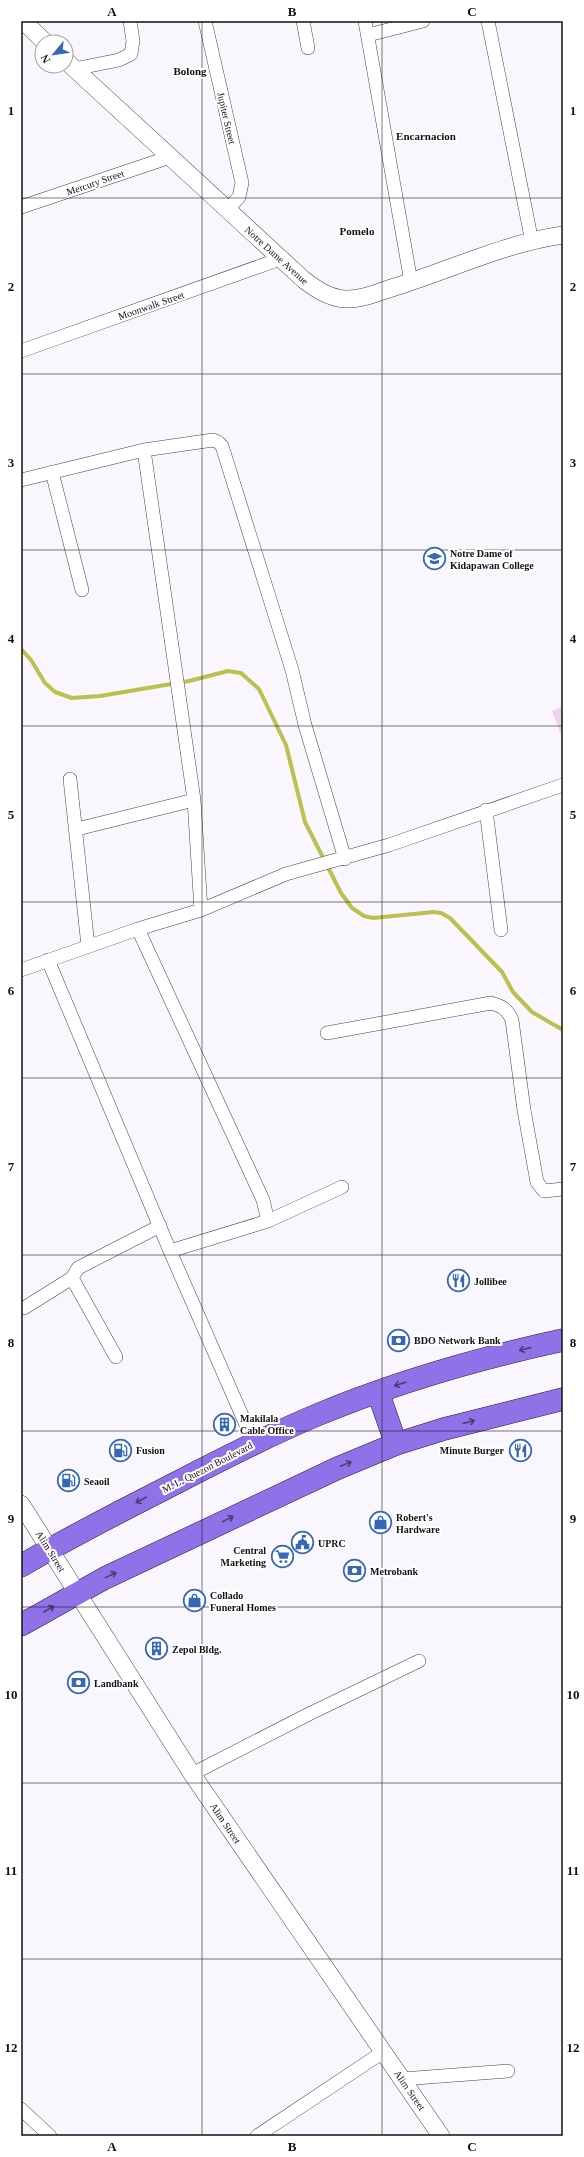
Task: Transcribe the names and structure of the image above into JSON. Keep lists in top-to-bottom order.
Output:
{
  "streets": {
    "highway": ["M. L. Quezon Boulevard"],
    "street": [
      "Jupiter Street",
      "Mercury Street",
      "Notre Dame Avenue",
      "Moonwalk Street",
      "Alim Street"
    ]
  },
  "crossings": [
    ["Jupiter Street", "Notre Dame Avenue"],
    ["Mercury Street", "Notre Dame Avenue"],
    ["Notre Dame Avenue", "Moonwalk Street"],
    ["M. L. Quezon Boulevard", "Alim Street"]
  ],
  "districts": ["Bolong", "Encarnacion", "Pomelo"],
  "places": {
    "school or university": ["Notre Dame of Kidapawan College"],
    "restaurant": ["Jollibee", "Minute Burger"],
    "bank": ["BDO Network Bank", "Metrobank", "Landbank"],
    "building": ["Makilala Cable Office", "Zepol Bldg."],
    "fuel station": ["Fusion", "Seaoil"],
    "shop": ["Robert's Hardware", "Collado Funeral Homes"],
    "public building": ["UPRC"],
    "supermarket": ["Central Marketing"]
  },
  "north": "bottom left",
  "grid": {
    "columns": ["A", "B", "C"],
    "rows": [
      "1",
      "2",
      "3",
      "4",
      "5",
      "6",
      "7",
      "8",
      "9",
      "10",
      "11",
      "12"
    ]
  }
}
